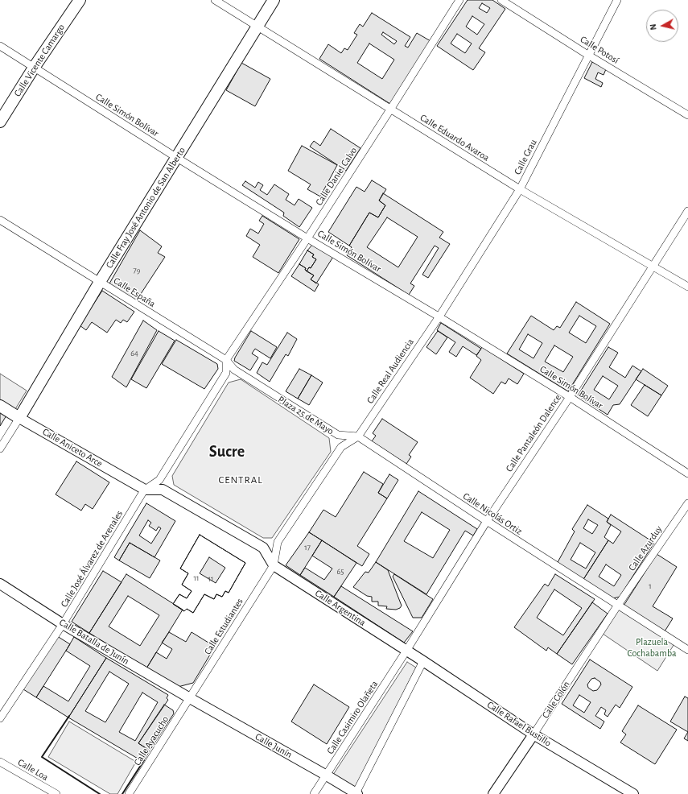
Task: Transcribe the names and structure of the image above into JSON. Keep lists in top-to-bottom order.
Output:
{
  "streets": {
    "main road": [
      "Calle Vicente Camargo",
      "Calle Fray José Antonio de San Alberto",
      "Calle Aniceto Arce",
      "Calle Argentina",
      "Calle Batalla de Junín",
      "Calle Colón",
      "Calle Rafael Bustillo",
      "Calle Junín"
    ],
    "street": [
      "Calle Potosí",
      "Calle Simón Bolívar",
      "Calle Eduardo Avaroa",
      "Calle Grau",
      "Calle Daniel Calvo",
      "Calle España",
      "Calle Real Audiencia",
      "Plaza 25 de Mayo",
      "Calle Pantaleón Dalence",
      "Calle Nicolás Ortiz",
      "Calle Azurduy",
      "Calle José Álvarez de Arenales",
      "Calle Estudiantes",
      "Calle Casimiro Olañeta",
      "Calle Ayacucho",
      "Calle Loa"
    ]
  },
  "crossings": [
    ["Calle Potosí", "Calle Grau"],
    ["Calle Vicente Camargo", "Calle Simón Bolívar"],
    ["Calle Simón Bolívar", "Calle Grau"],
    ["Calle Simón Bolívar", "Calle Daniel Calvo"],
    ["Calle Simón Bolívar", "Calle Fray José Antonio de San Alberto"],
    ["Calle Simón Bolívar", "Calle Real Audiencia"],
    ["Calle Simón Bolívar", "Calle Pantaleón Dalence"],
    ["Calle Eduardo Avaroa", "Calle Grau"],
    ["Calle Eduardo Avaroa", "Calle Daniel Calvo"],
    ["Calle Eduardo Avaroa", "Calle Fray José Antonio de San Alberto"],
    ["Calle Eduardo Avaroa", "Calle Pantaleón Dalence"],
    ["Calle Grau", "Calle Real Audiencia"],
    ["Calle Daniel Calvo", "Calle España"],
    ["Calle Daniel Calvo", "Plaza 25 de Mayo"],
    ["Calle Fray José Antonio de San Alberto", "Calle España"],
    ["Calle Fray José Antonio de San Alberto", "Calle Aniceto Arce"],
    ["Calle España", "Plaza 25 de Mayo"],
    ["Calle Real Audiencia", "Plaza 25 de Mayo"],
    ["Calle Real Audiencia", "Calle Nicolás Ortiz"],
    ["Plaza 25 de Mayo", "Calle Nicolás Ortiz"],
    ["Calle Pantaleón Dalence", "Calle Nicolás Ortiz"],
    ["Calle Pantaleón Dalence", "Calle Argentina"],
    ["Calle Pantaleón Dalence", "Calle Casimiro Olañeta"],
    ["Calle Pantaleón Dalence", "Calle Rafael Bustillo"],
    ["Calle Aniceto Arce", "Calle José Álvarez de Arenales"],
    ["Calle Nicolás Ortiz", "Calle Azurduy"],
    ["Calle Nicolás Ortiz", "Calle Colón"],
    ["Calle Azurduy", "Calle Colón"],
    ["Calle José Álvarez de Arenales", "Calle Batalla de Junín"],
    ["Calle Argentina", "Calle Estudiantes"],
    ["Calle Argentina", "Calle Casimiro Olañeta"],
    ["Calle Argentina", "Calle Rafael Bustillo"],
    ["Calle Estudiantes", "Calle Batalla de Junín"],
    ["Calle Estudiantes", "Calle Ayacucho"],
    ["Calle Estudiantes", "Calle Junín"],
    ["Calle Batalla de Junín", "Calle Ayacucho"],
    ["Calle Batalla de Junín", "Calle Junín"],
    ["Calle Colón", "Calle Rafael Bustillo"],
    ["Calle Casimiro Olañeta", "Calle Rafael Bustillo"],
    ["Calle Casimiro Olañeta", "Calle Junín"],
    ["Calle Ayacucho", "Calle Junín"]
  ],
  "districts": ["Sucre", "CENTRAL"],
  "parks": ["Plazuela Cochabamba"],
  "house_numbers": [
    "79",
    "64",
    "17",
    "65",
    "11",
    "11",
    "1"
  ],
  "north": "left"
}
